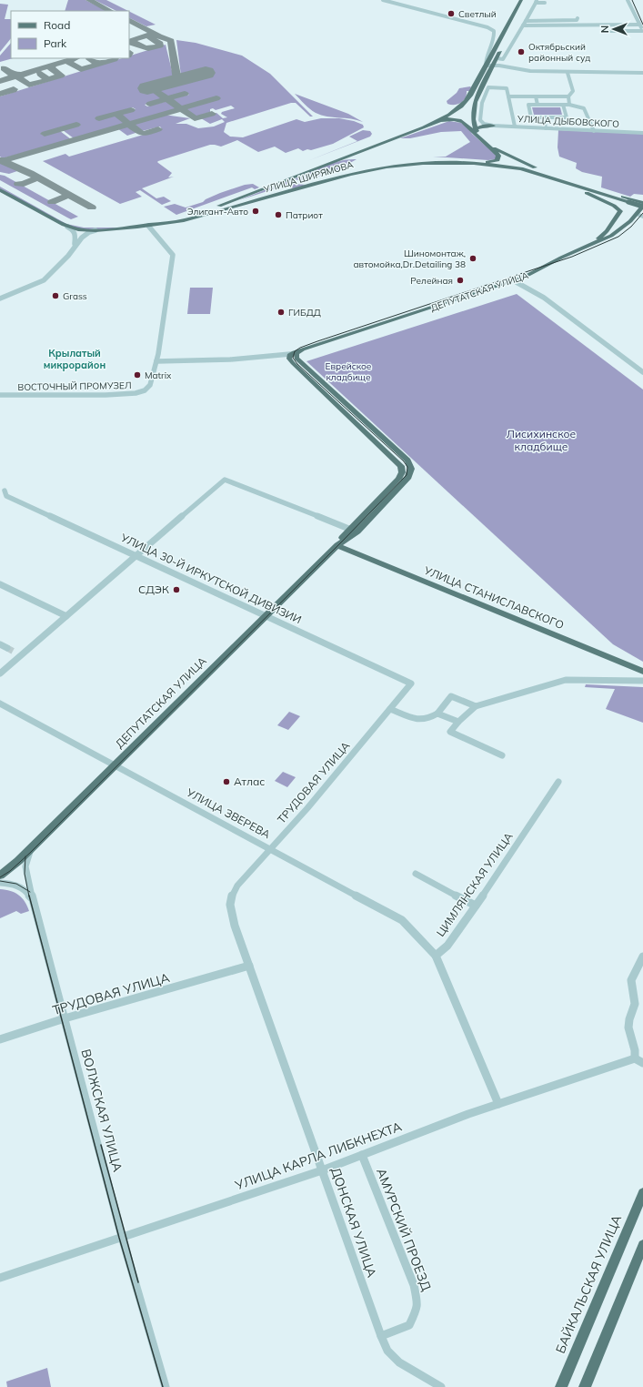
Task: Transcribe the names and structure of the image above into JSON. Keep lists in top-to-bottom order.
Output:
{
  "streets": {
    "main road": [
      "УЛИЦА ШИРЯМОВА",
      "ДЕПУТАТСКАЯ УЛИЦА",
      "УЛИЦА СТАНИСЛАВСКОГО",
      "БАЙКАЛЬСКАЯ УЛИЦА"
    ],
    "street": [
      "УЛИЦА ДЫБОВСКОГО",
      "ВОСТОЧНЫЙ ПРОМУЗЕЛ",
      "УЛИЦА 30-Й ИРКУТСКОЙ ДИВИЗИИ",
      "ТРУДОВАЯ УЛИЦА",
      "УЛИЦА ЗВЕРЕВА",
      "ЦИМЛЯНСКАЯ УЛИЦА",
      "ВОЛЖСКАЯ УЛИЦА",
      "УЛИЦА КАРЛА ЛИБКНЕХТА",
      "ДОНСКАЯ УЛИЦА",
      "АМУРСКИЙ ПРОЕЗД"
    ]
  },
  "crossings": [
    ["УЛИЦА ШИРЯМОВА", "ВОСТОЧНЫЙ ПРОМУЗЕЛ"],
    ["ДЕПУТАТСКАЯ УЛИЦА", "УЛИЦА 30-Й ИРКУТСКОЙ ДИВИЗИИ"],
    ["ДЕПУТАТСКАЯ УЛИЦА", "УЛИЦА СТАНИСЛАВСКОГО"],
    ["ДЕПУТАТСКАЯ УЛИЦА", "УЛИЦА ЗВЕРЕВА"],
    ["ДЕПУТАТСКАЯ УЛИЦА", "ВОЛЖСКАЯ УЛИЦА"],
    ["УЛИЦА 30-Й ИРКУТСКОЙ ДИВИЗИИ", "ТРУДОВАЯ УЛИЦА"],
    ["ТРУДОВАЯ УЛИЦА", "УЛИЦА ЗВЕРЕВА"],
    ["ТРУДОВАЯ УЛИЦА", "ВОЛЖСКАЯ УЛИЦА"],
    ["ТРУДОВАЯ УЛИЦА", "ДОНСКАЯ УЛИЦА"],
    ["УЛИЦА ЗВЕРЕВА", "ЦИМЛЯНСКАЯ УЛИЦА"],
    ["ВОЛЖСКАЯ УЛИЦА", "УЛИЦА КАРЛА ЛИБКНЕХТА"],
    ["УЛИЦА КАРЛА ЛИБКНЕХТА", "ДОНСКАЯ УЛИЦА"],
    ["УЛИЦА КАРЛА ЛИБКНЕХТА", "АМУРСКИЙ ПРОЕЗД"],
    ["ДОНСКАЯ УЛИЦА", "АМУРСКИЙ ПРОЕЗД"]
  ],
  "districts": ["Крылатый микрорайон"],
  "parks": ["Еврейское кладбище", "Лисихинское кладбище"],
  "places": [
    "Светлый",
    "Октябрьский районный суд",
    "Элигант-Авто",
    "Патриот",
    "Шиномонтаж, автомойка,Dr.Detailing 38",
    "Релейная",
    "Grass",
    "ГИБДД",
    "Matrix",
    "СДЭК",
    "Атлас"
  ],
  "legend": ["Road", "Park"],
  "north": "left"
}
